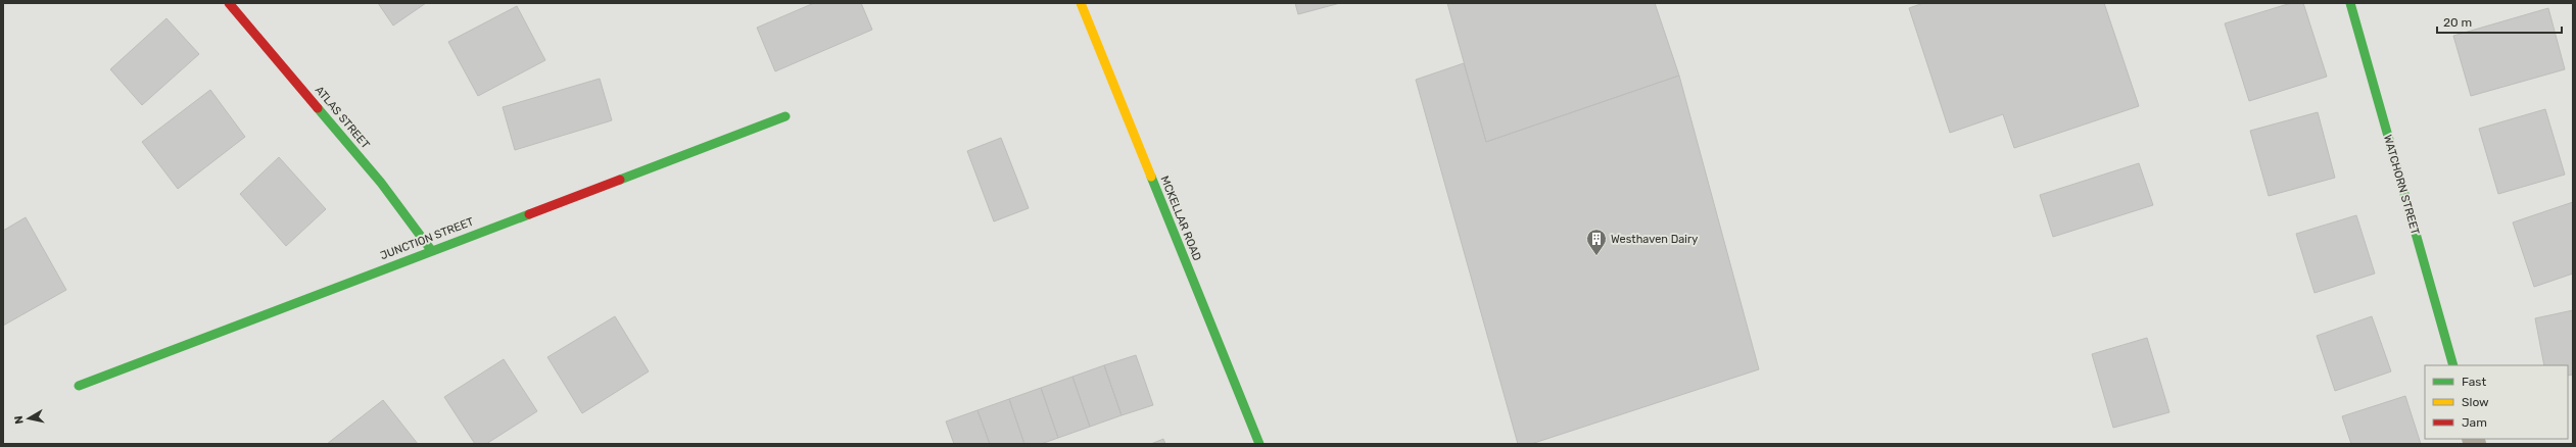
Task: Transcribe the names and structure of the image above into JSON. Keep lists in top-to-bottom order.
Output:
{
  "streets": {
    "street": [
      "ATLAS STREET",
      "WATCHORN STREET",
      "MCKELLAR ROAD",
      "JUNCTION STREET"
    ]
  },
  "crossings": [
    ["ATLAS STREET", "JUNCTION STREET"]
  ],
  "places": {
    "building": ["Westhaven Dairy"]
  },
  "legend": ["Fast", "Slow", "Jam"],
  "scale_bar": "20 m",
  "north": "left"
}
